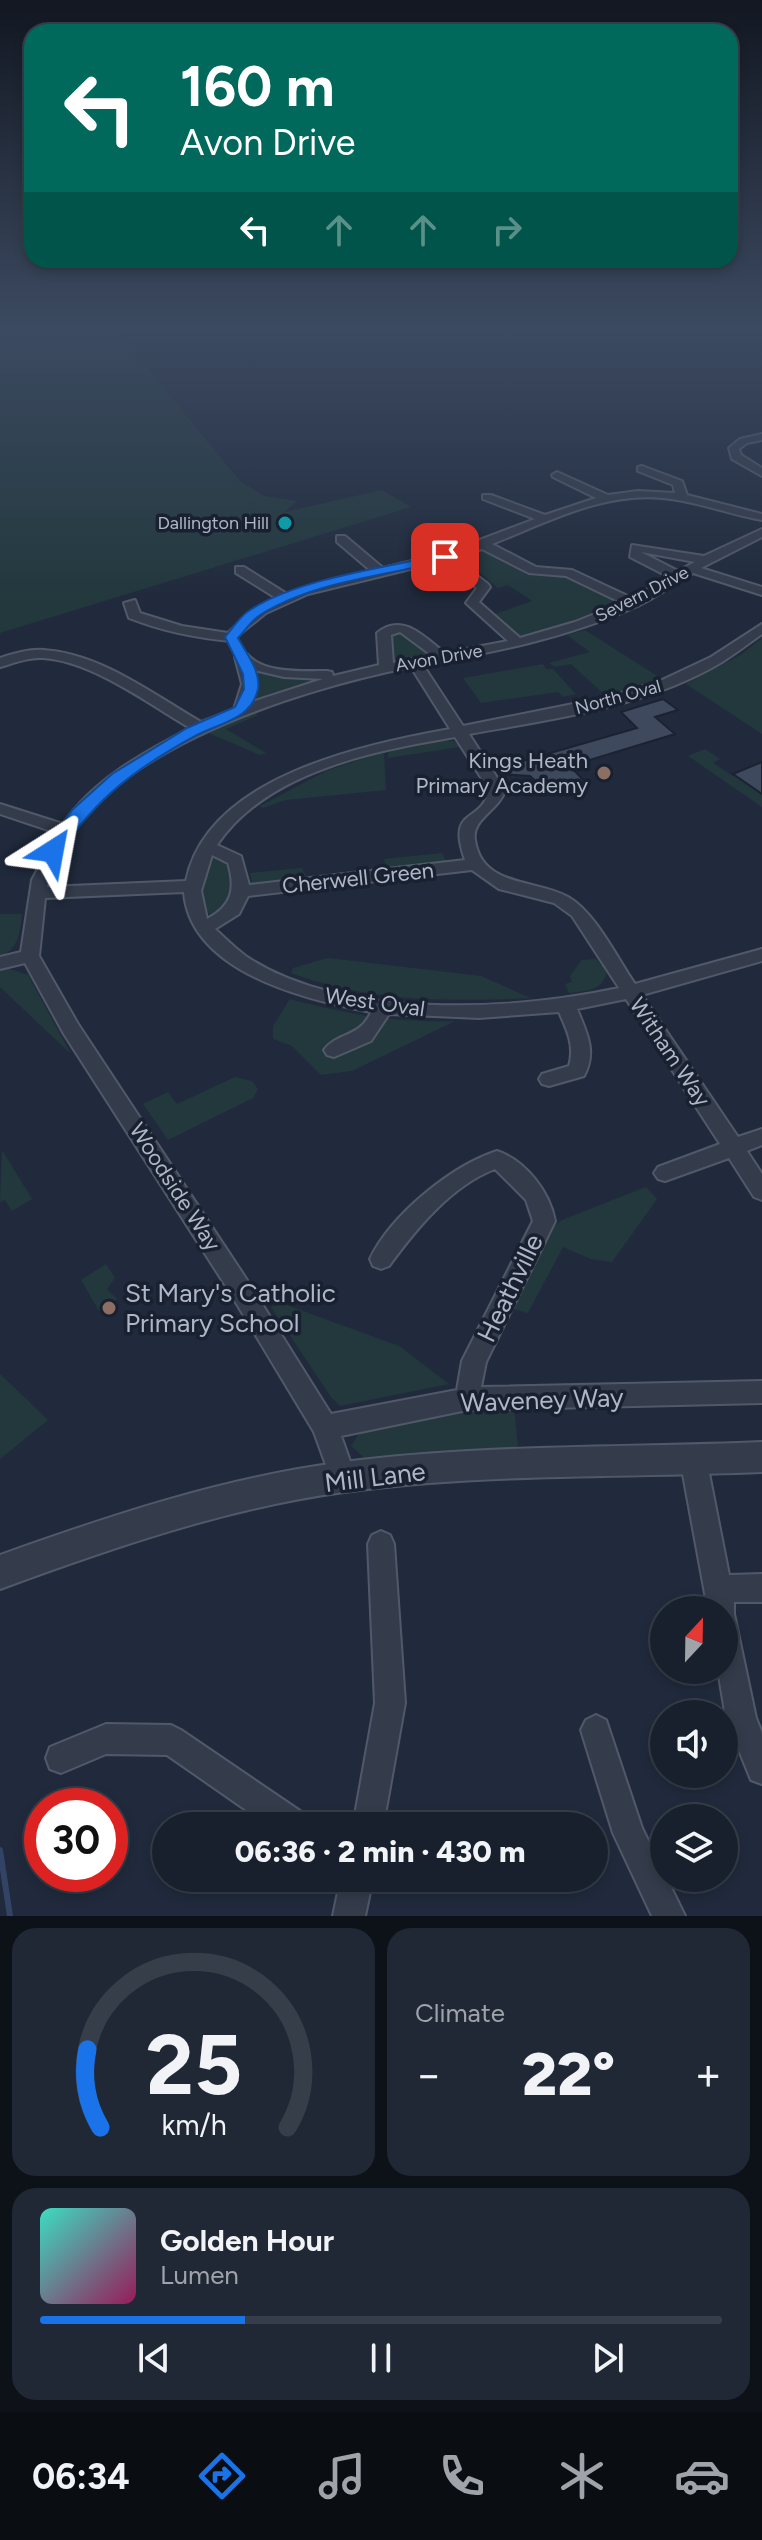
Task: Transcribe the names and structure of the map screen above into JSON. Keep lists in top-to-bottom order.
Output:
{
  "streets": {
    "street": [
      "Severn Drive",
      "Avon Drive",
      "North Oval",
      "Cherwell Green",
      "West Oval",
      "Witham Way",
      "Woodside Way",
      "Heathville",
      "Waveney Way",
      "Mill Lane"
    ]
  },
  "crossings": [
    ["Severn Drive", "Avon Drive"],
    ["Cherwell Green", "Witham Way"],
    ["West Oval", "Witham Way"],
    ["Woodside Way", "Waveney Way"],
    ["Woodside Way", "Mill Lane"],
    ["Heathville", "Waveney Way"]
  ],
  "places": ["Dallington Hill", "Kings Heath Primary Academy", "St Mary's Catholic Primary School"],
  "north": "top",
  "page": {
    "turn": ["160 m", "Avon Drive"],
    "limit": "30",
    "trip": "06:36 · 2 min · 430 m",
    "tile": "Climate",
    "heat": ["−", "22°", "+"],
    "song": ["Golden Hour", "Lumen"],
    "tabs": "06:34",
    "gauge": ["25", "km/h"]
  }
}
